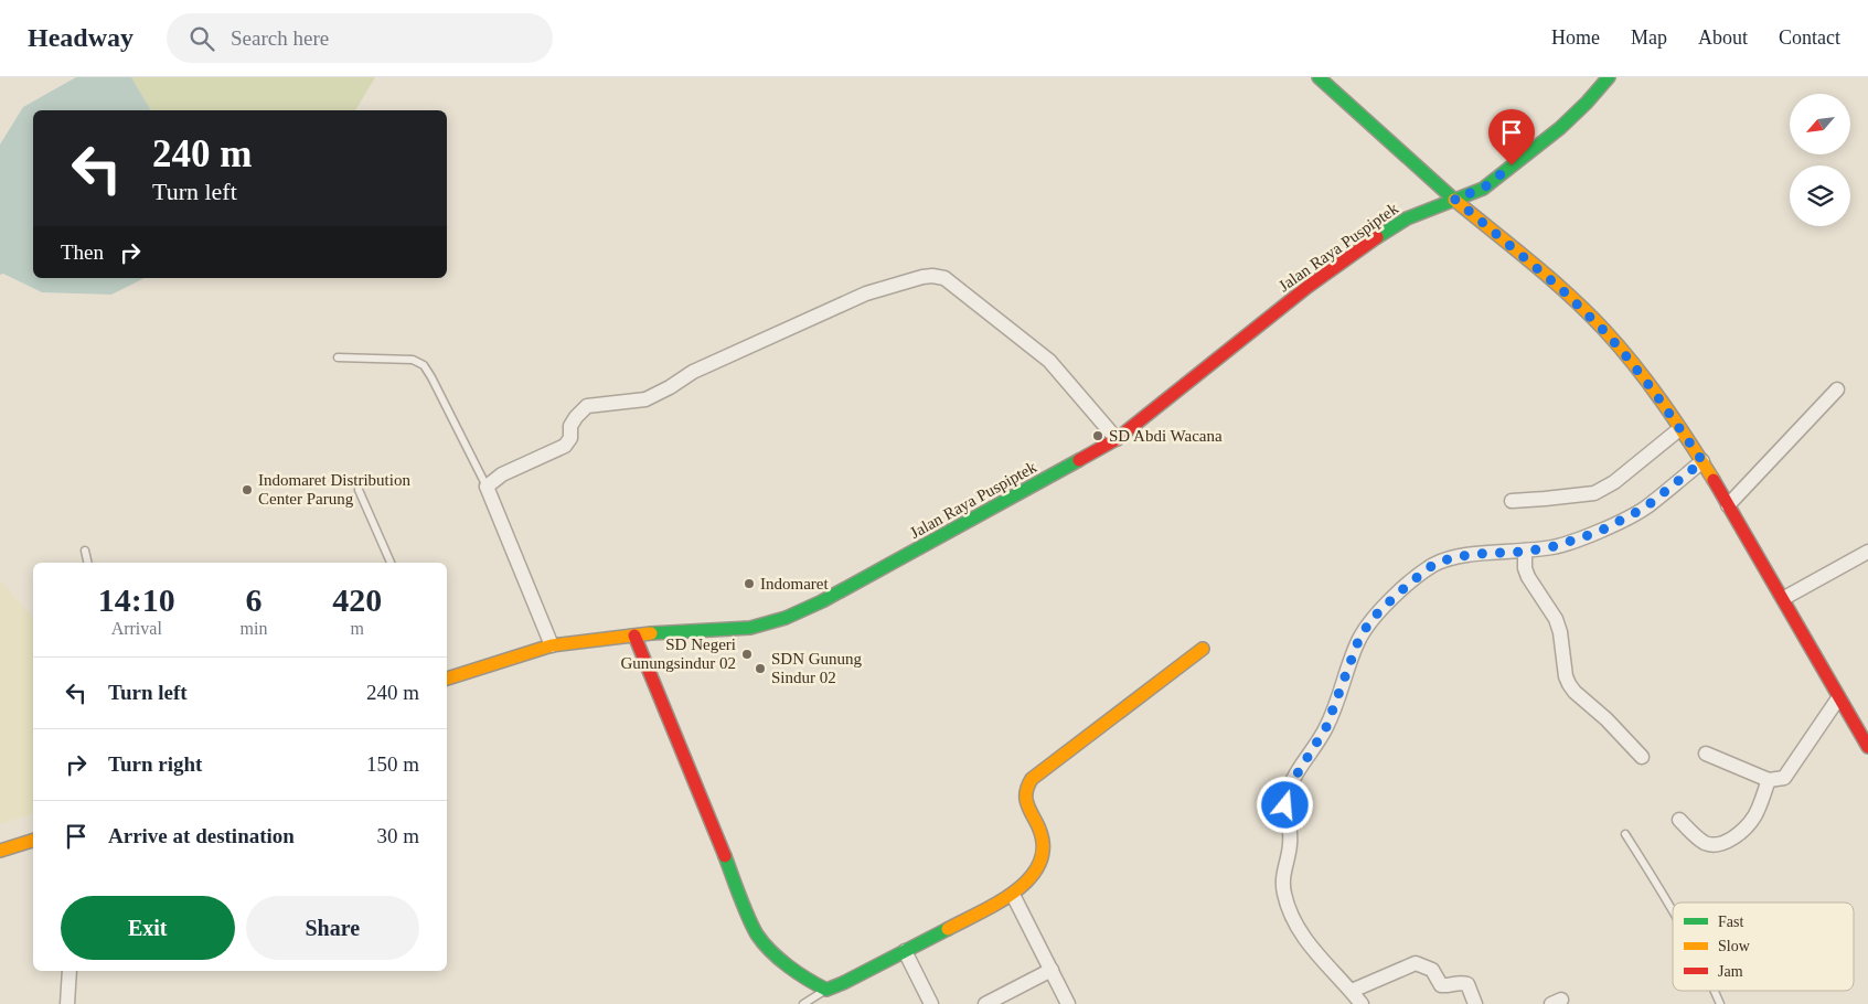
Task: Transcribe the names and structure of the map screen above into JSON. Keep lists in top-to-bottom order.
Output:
{
  "streets": {
    "main road": ["Jalan Raya Puspiptek"]
  },
  "places": [
    "SD Abdi Wacana",
    "Indomaret Distribution Center Parung",
    "Indomaret",
    "SD Negeri Gunungsindur 02",
    "SDN Gunung Sindur 02"
  ],
  "legend": ["Fast", "Slow", "Jam"],
  "north": "bottom left",
  "page": {
    "header": "Headway",
    "search": "Search here",
    "nav": [
      "Home",
      "Map",
      "About",
      "Contact"
    ],
    "turn": ["240 m", "Turn left"],
    "then": "Then",
    "eta": [
      "14:10",
      "Arrival",
      "6",
      "min",
      "420",
      "m"
    ],
    "list": [
      {
        "name": "Turn left",
        "value": "240 m"
      },
      {
        "name": "Turn right",
        "value": "150 m"
      },
      {
        "name": "Arrive at destination",
        "value": "30 m"
      }
    ],
    "buttons": ["Exit", "Share"]
  }
}
